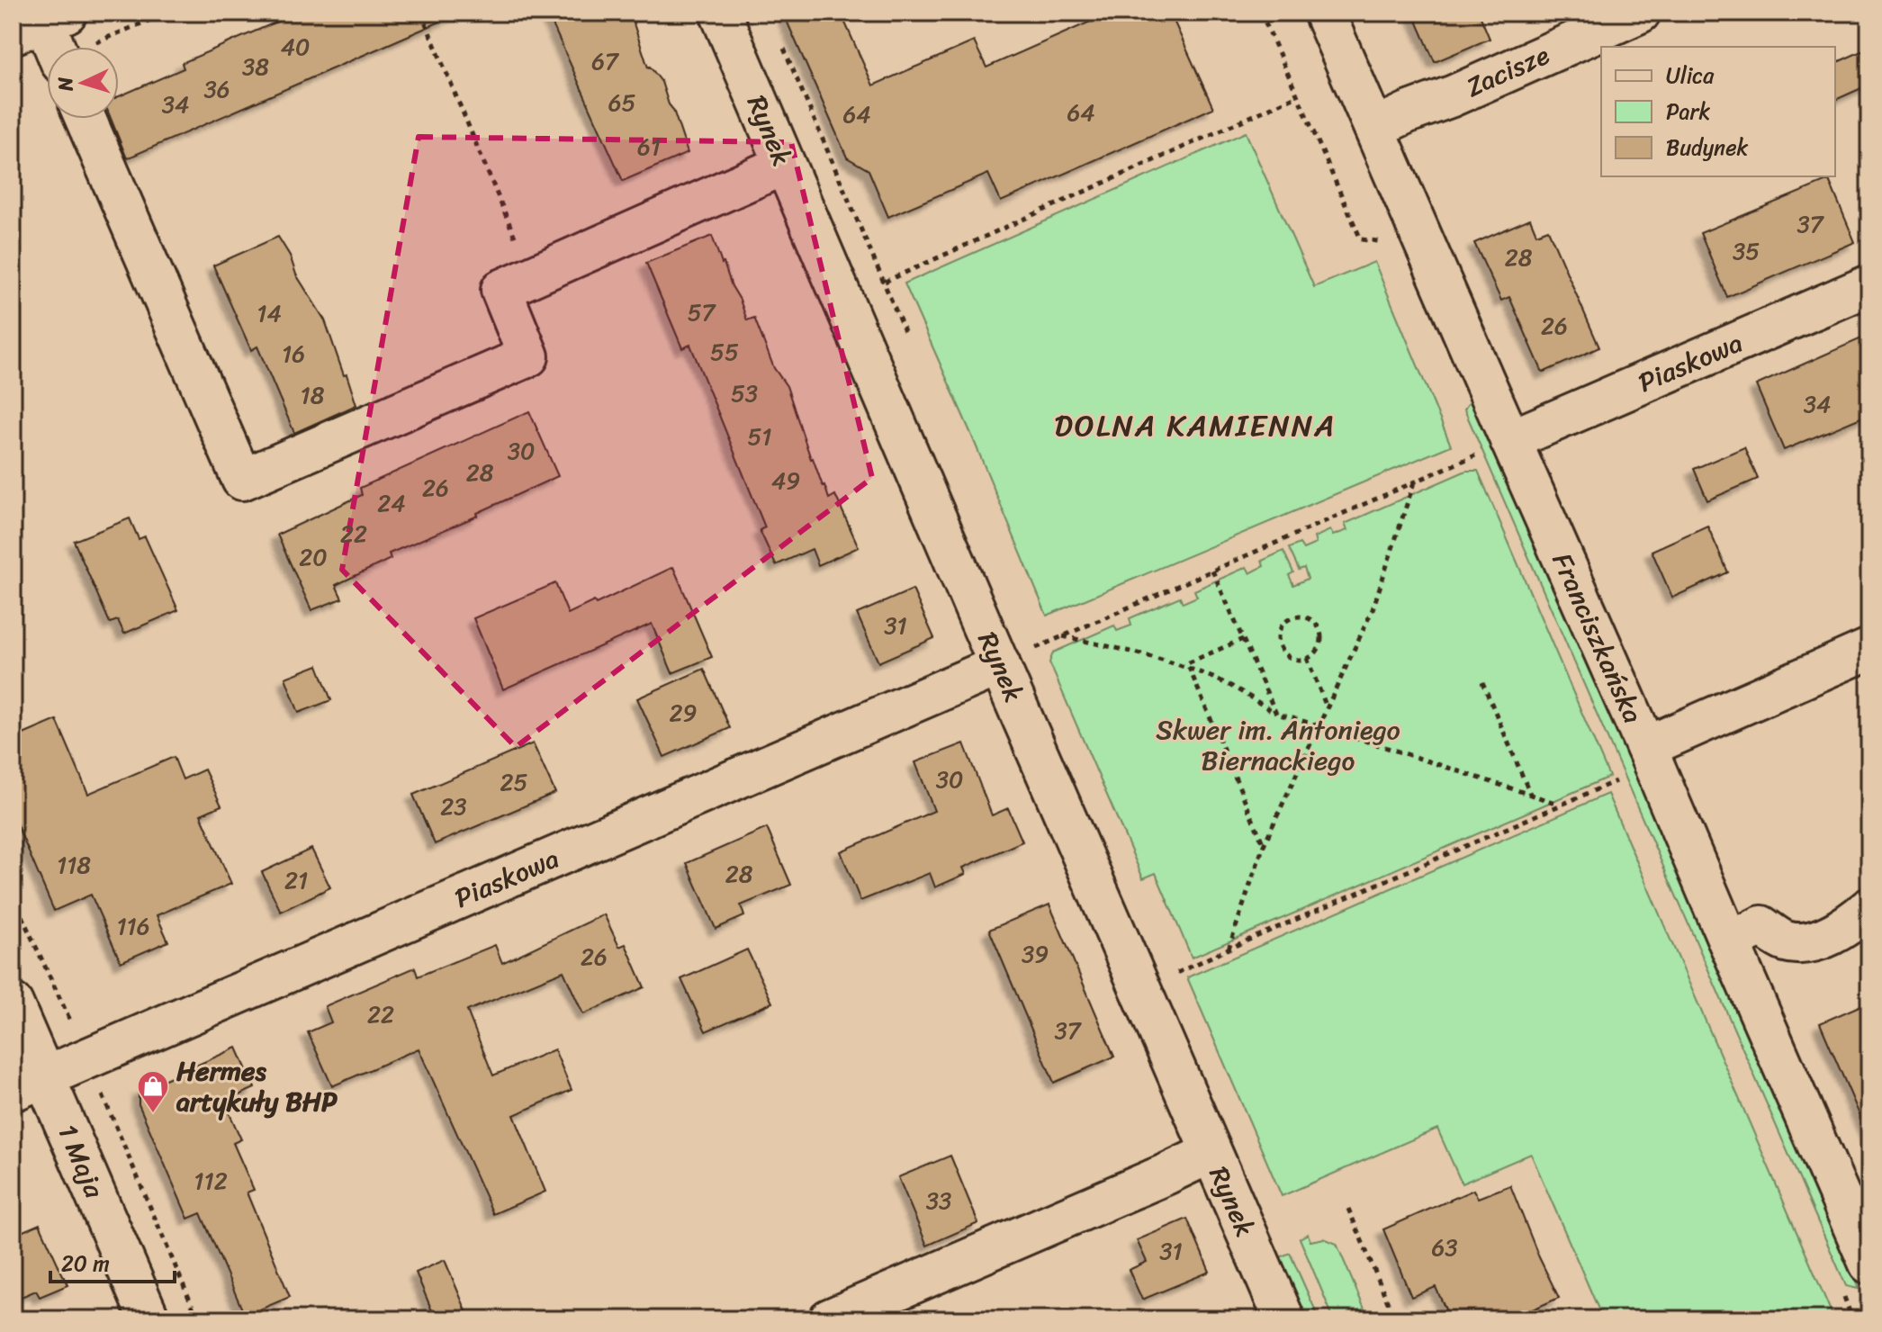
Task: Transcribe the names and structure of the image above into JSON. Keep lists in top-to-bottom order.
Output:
{
  "streets": {
    "street": [
      "Zacisze",
      "Rynek",
      "Piaskowa",
      "Franciszkańska",
      "1 Maja"
    ]
  },
  "crossings": [
    ["Zacisze", "Franciszkańska"],
    ["Rynek", "Piaskowa"],
    ["Piaskowa", "Franciszkańska"],
    ["Piaskowa", "1 Maja"]
  ],
  "districts": ["DOLNA KAMIENNA"],
  "parks": ["Skwer im. Antoniego Biernackiego"],
  "places": {
    "shop": ["Hermes artykuły BHP"]
  },
  "house_numbers": [
    "40",
    "67",
    "38",
    "36",
    "65",
    "34",
    "64",
    "64",
    "61",
    "37",
    "35",
    "28",
    "57",
    "14",
    "26",
    "55",
    "16",
    "53",
    "18",
    "34",
    "51",
    "30",
    "28",
    "49",
    "26",
    "24",
    "22",
    "20",
    "31",
    "29",
    "30",
    "25",
    "23",
    "118",
    "28",
    "21",
    "116",
    "39",
    "26",
    "22",
    "37",
    "112",
    "33",
    "63",
    "31"
  ],
  "legend": ["Ulica", "Park", "Budynek"],
  "scale_bar": "20 m",
  "north": "left"
}
